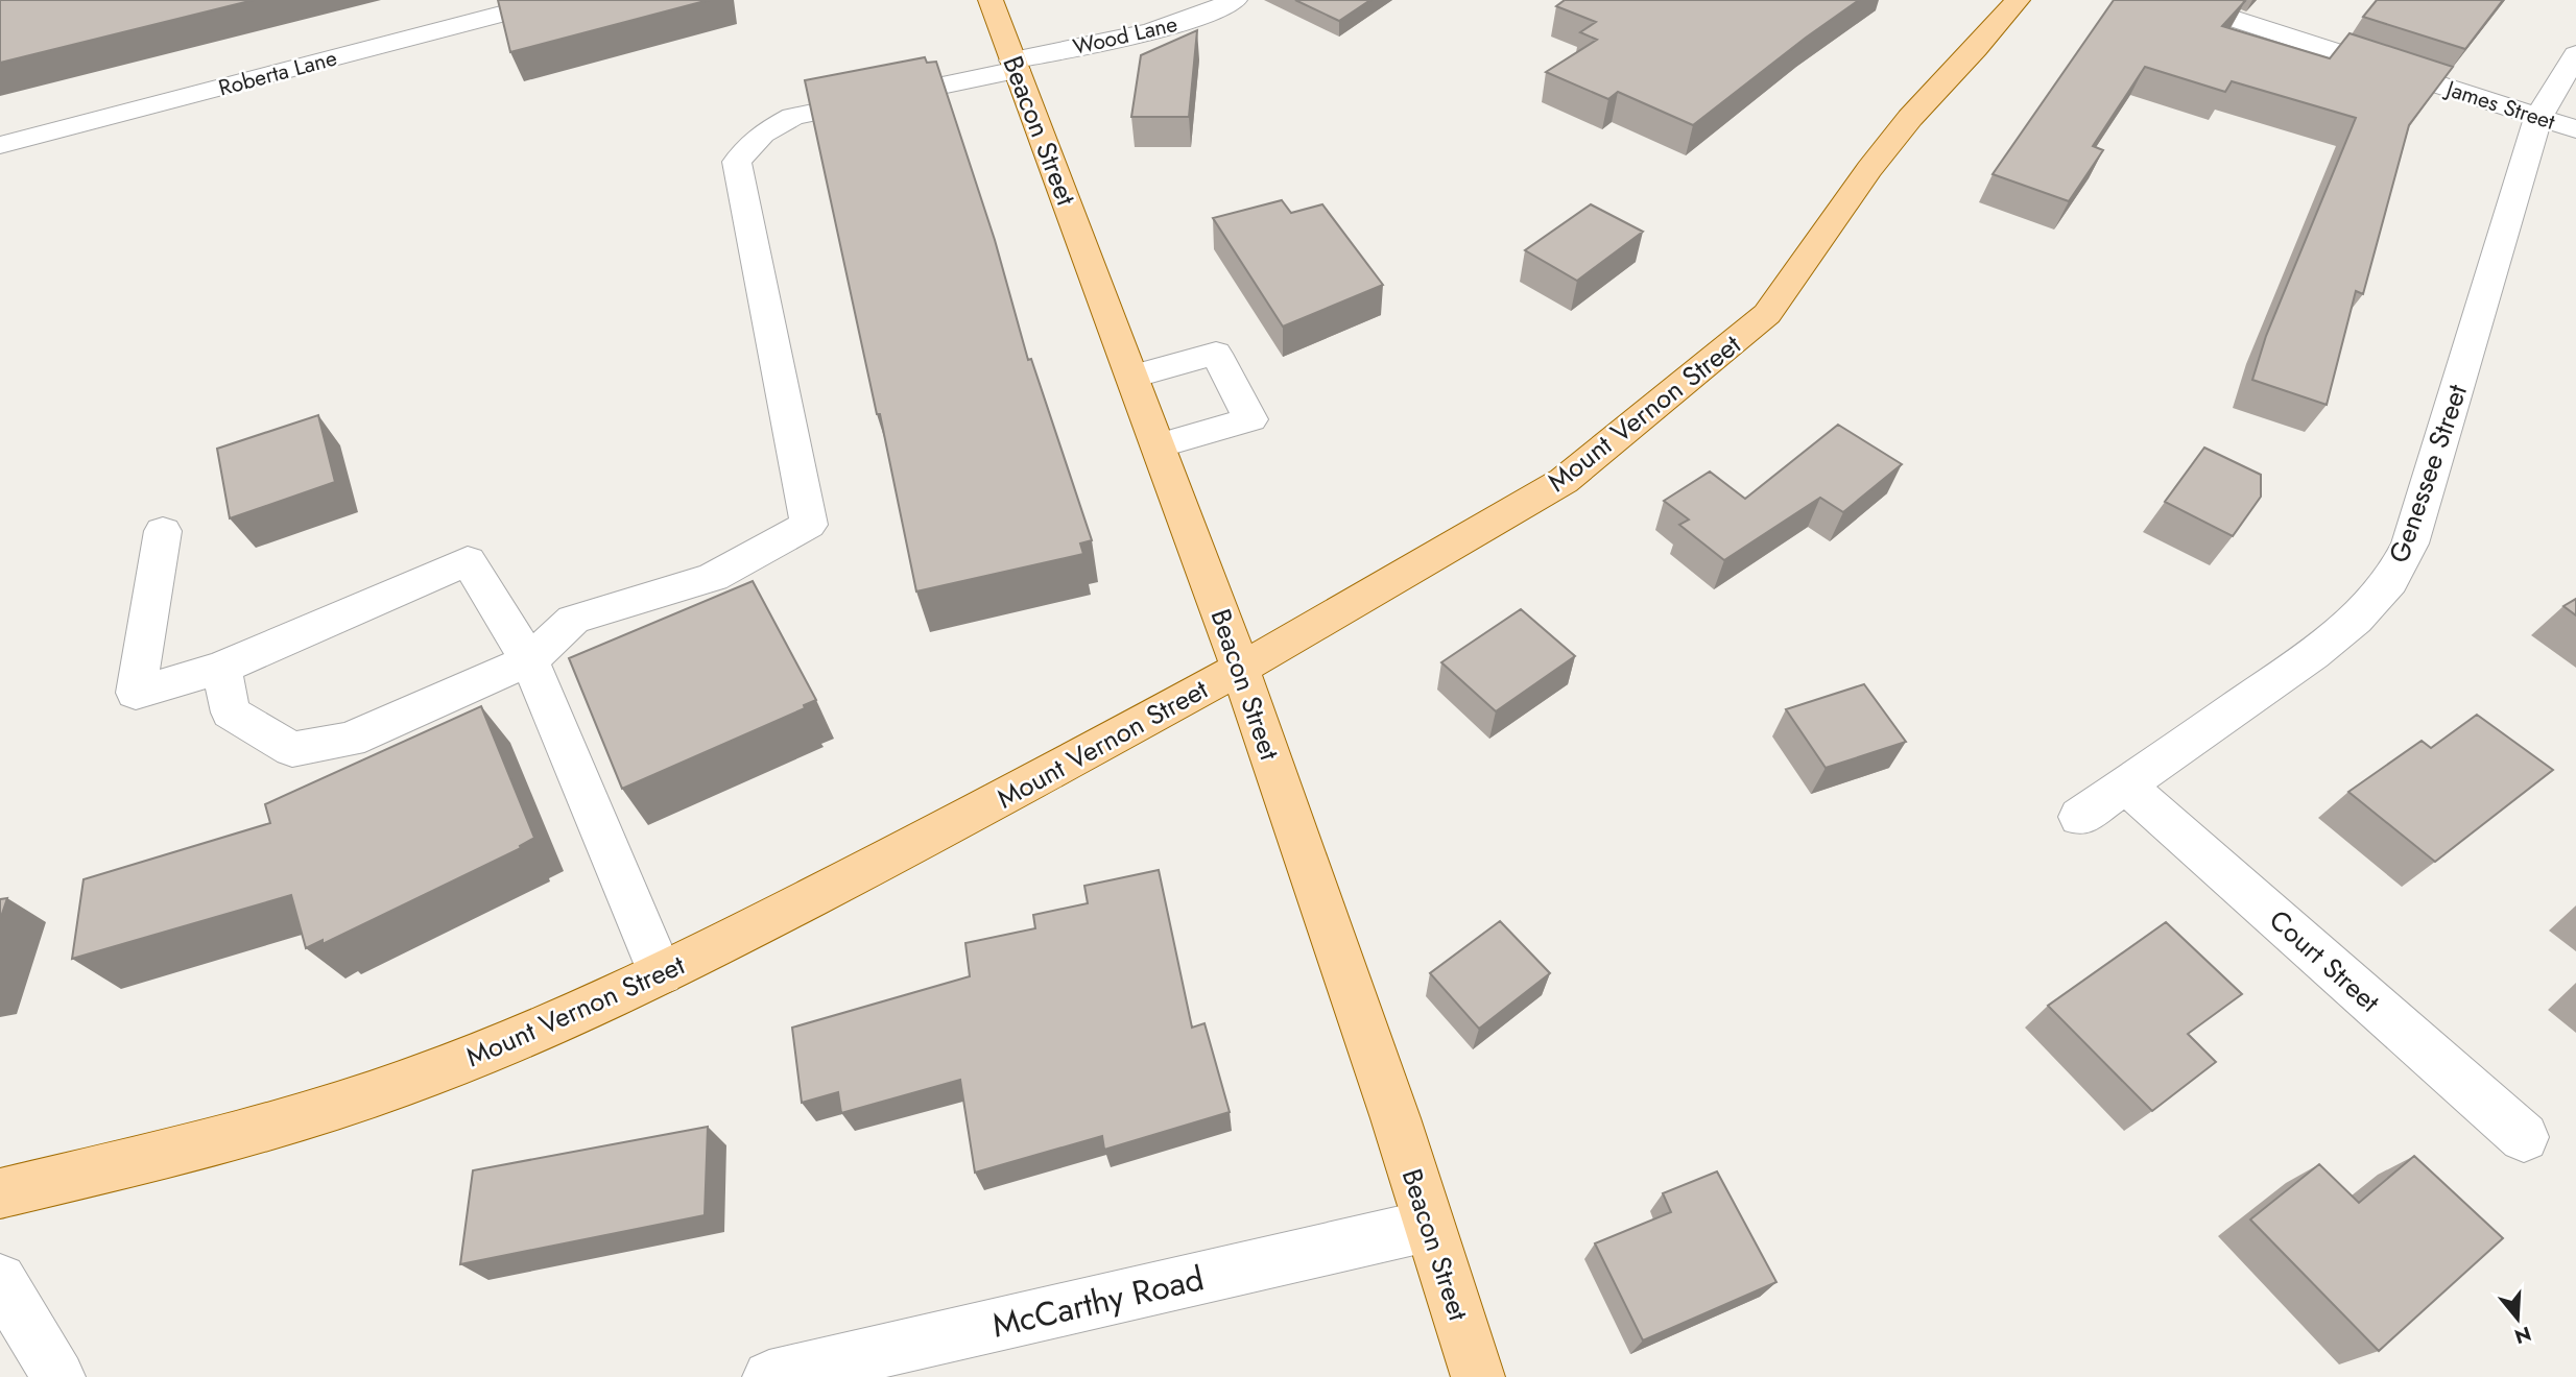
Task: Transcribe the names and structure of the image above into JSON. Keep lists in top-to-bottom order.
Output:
{
  "streets": {
    "main road": ["Beacon Street", "Mount Vernon Street"],
    "street": [
      "Wood Lane",
      "Roberta Lane",
      "James Street",
      "Genessee Street",
      "Court Street",
      "McCarthy Road"
    ]
  },
  "crossings": [
    ["Wood Lane", "Beacon Street"],
    ["James Street", "Genessee Street"],
    ["Beacon Street", "Mount Vernon Street"],
    ["Beacon Street", "McCarthy Road"],
    ["Genessee Street", "Court Street"]
  ],
  "north": "bottom"
}
